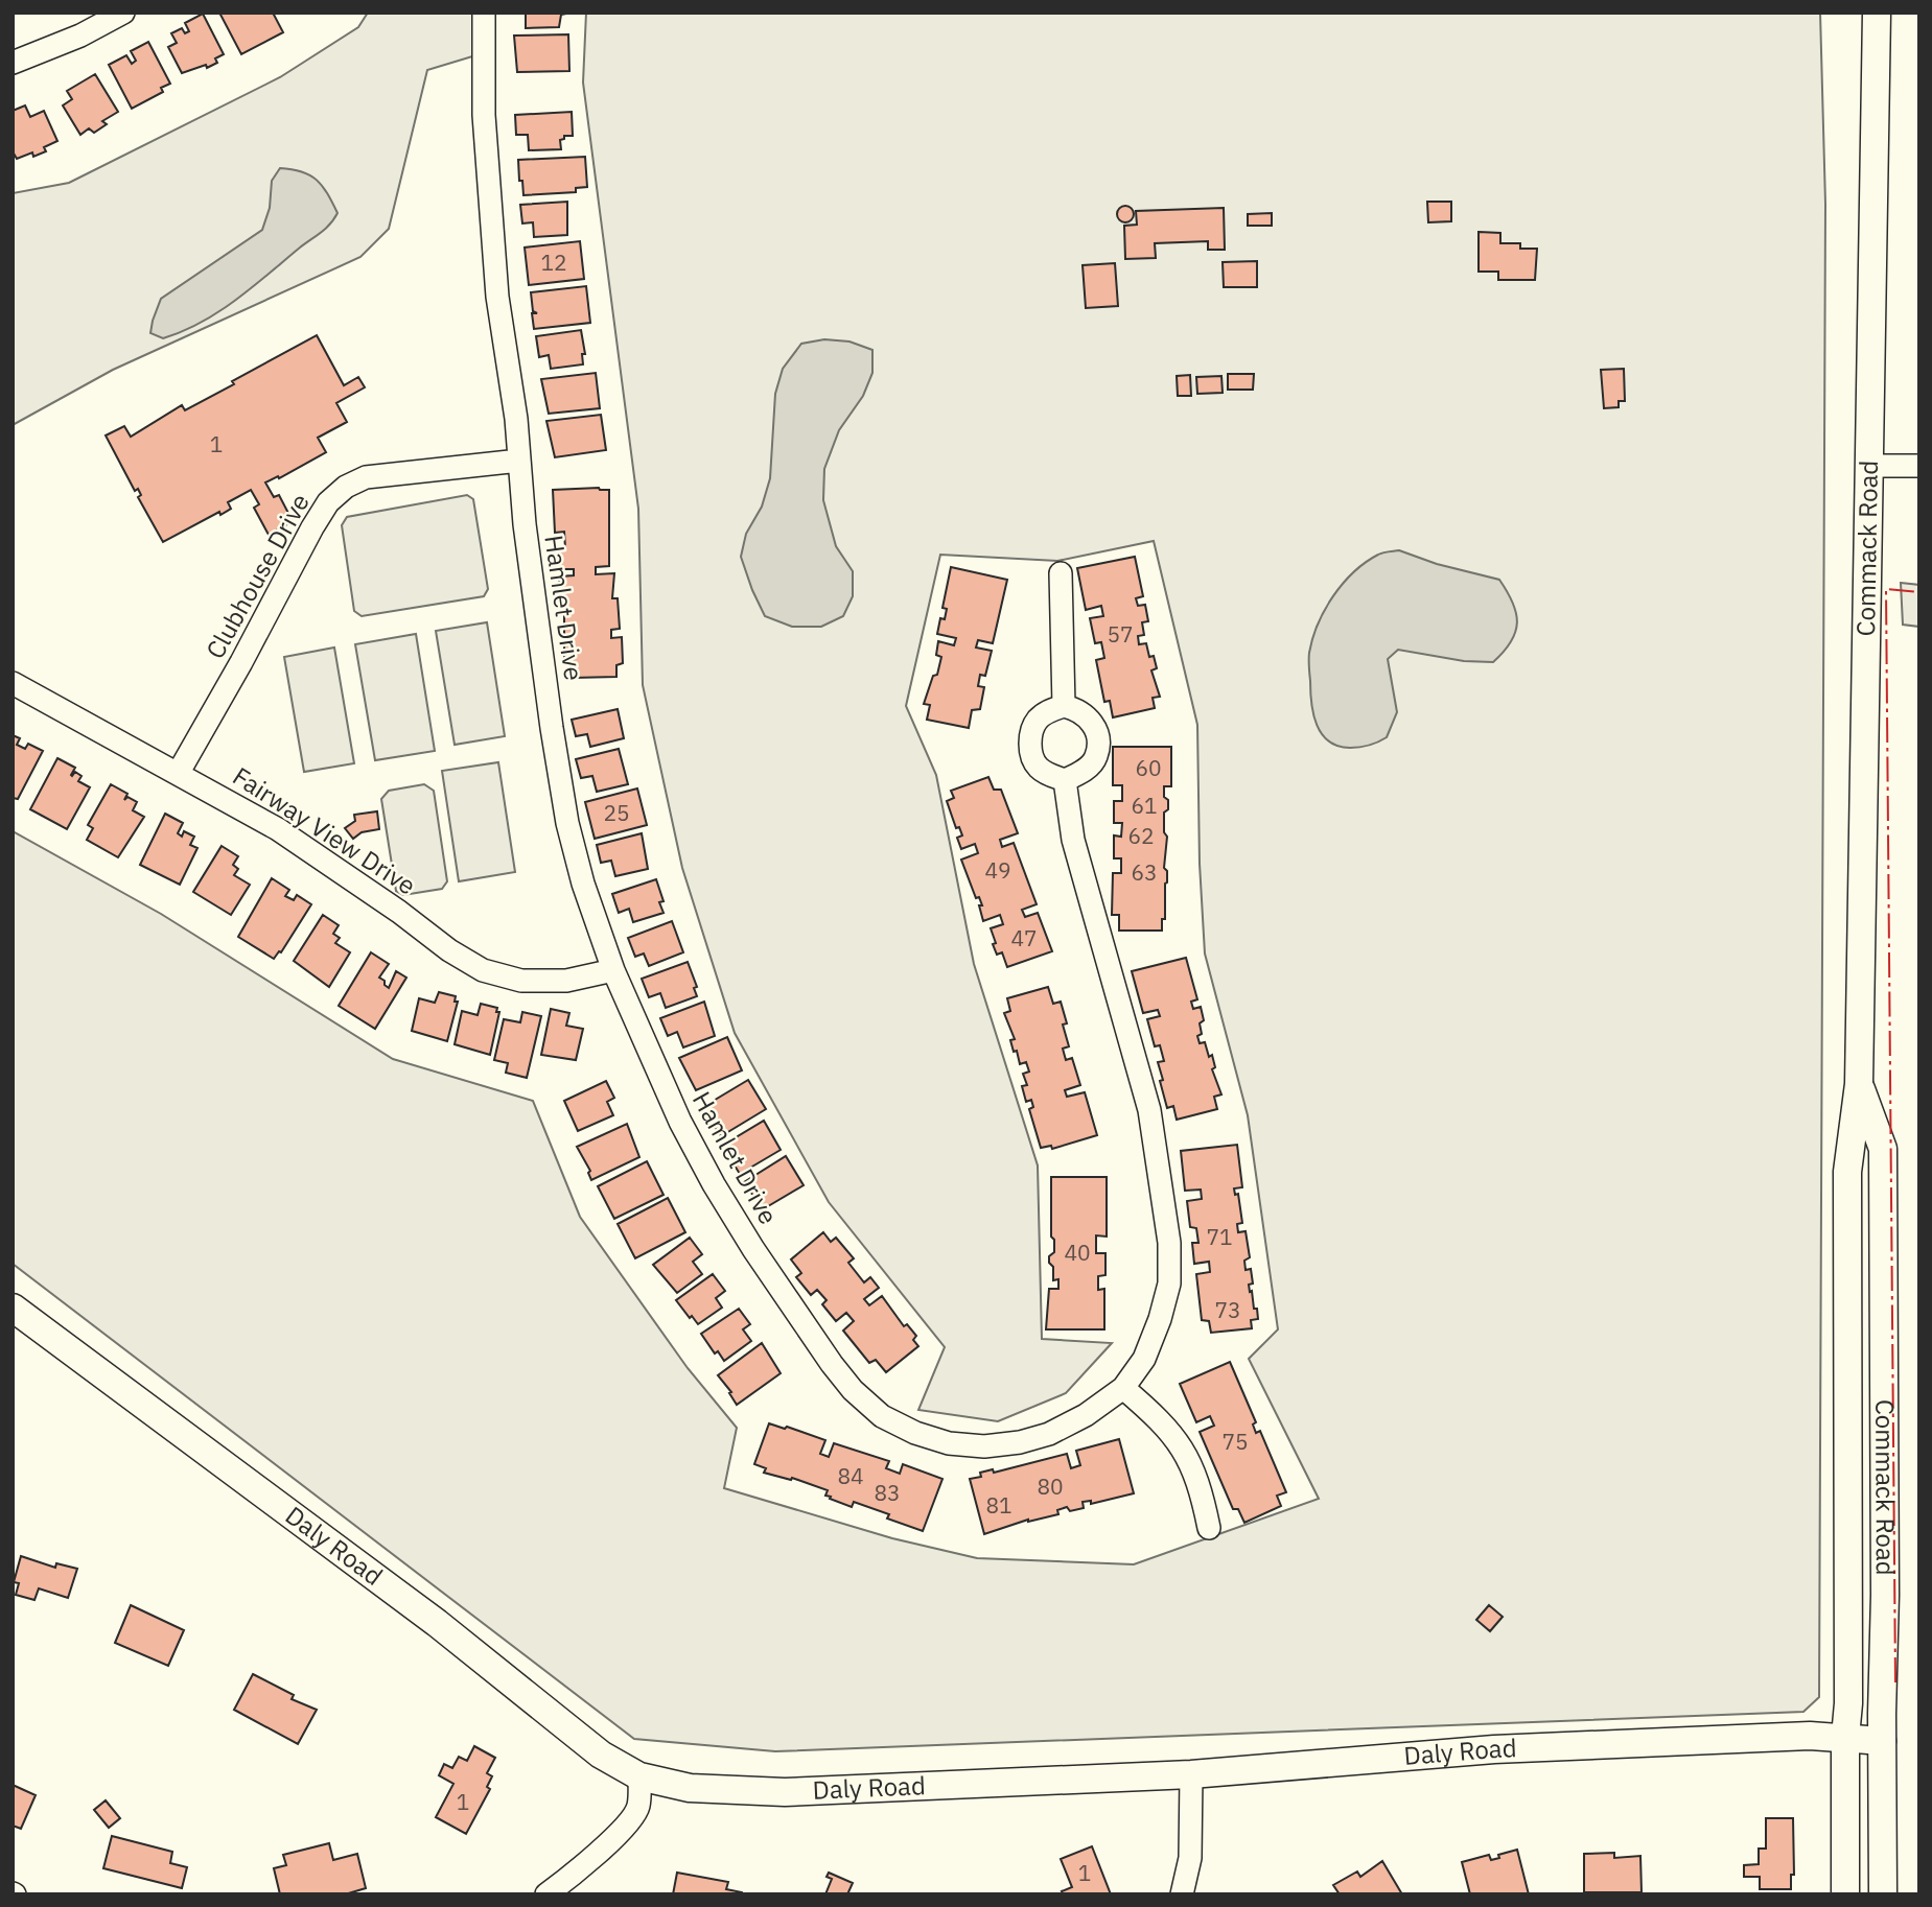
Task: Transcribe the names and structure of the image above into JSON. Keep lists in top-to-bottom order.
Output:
{
  "streets": {
    "main road": ["Commack Road", "Daly Road"],
    "street": ["Clubhouse Drive", "Hamlet Drive", "Fairway View Drive"]
  },
  "crossings": [
    ["Commack Road", "Daly Road"],
    ["Clubhouse Drive", "Hamlet Drive"],
    ["Clubhouse Drive", "Fairway View Drive"],
    ["Hamlet Drive", "Fairway View Drive"]
  ],
  "house_numbers": [
    "12",
    "1",
    "57",
    "60",
    "61",
    "25",
    "62",
    "49",
    "63",
    "47",
    "71",
    "40",
    "73",
    "75",
    "84",
    "80",
    "83",
    "81",
    "1",
    "1"
  ]
}
